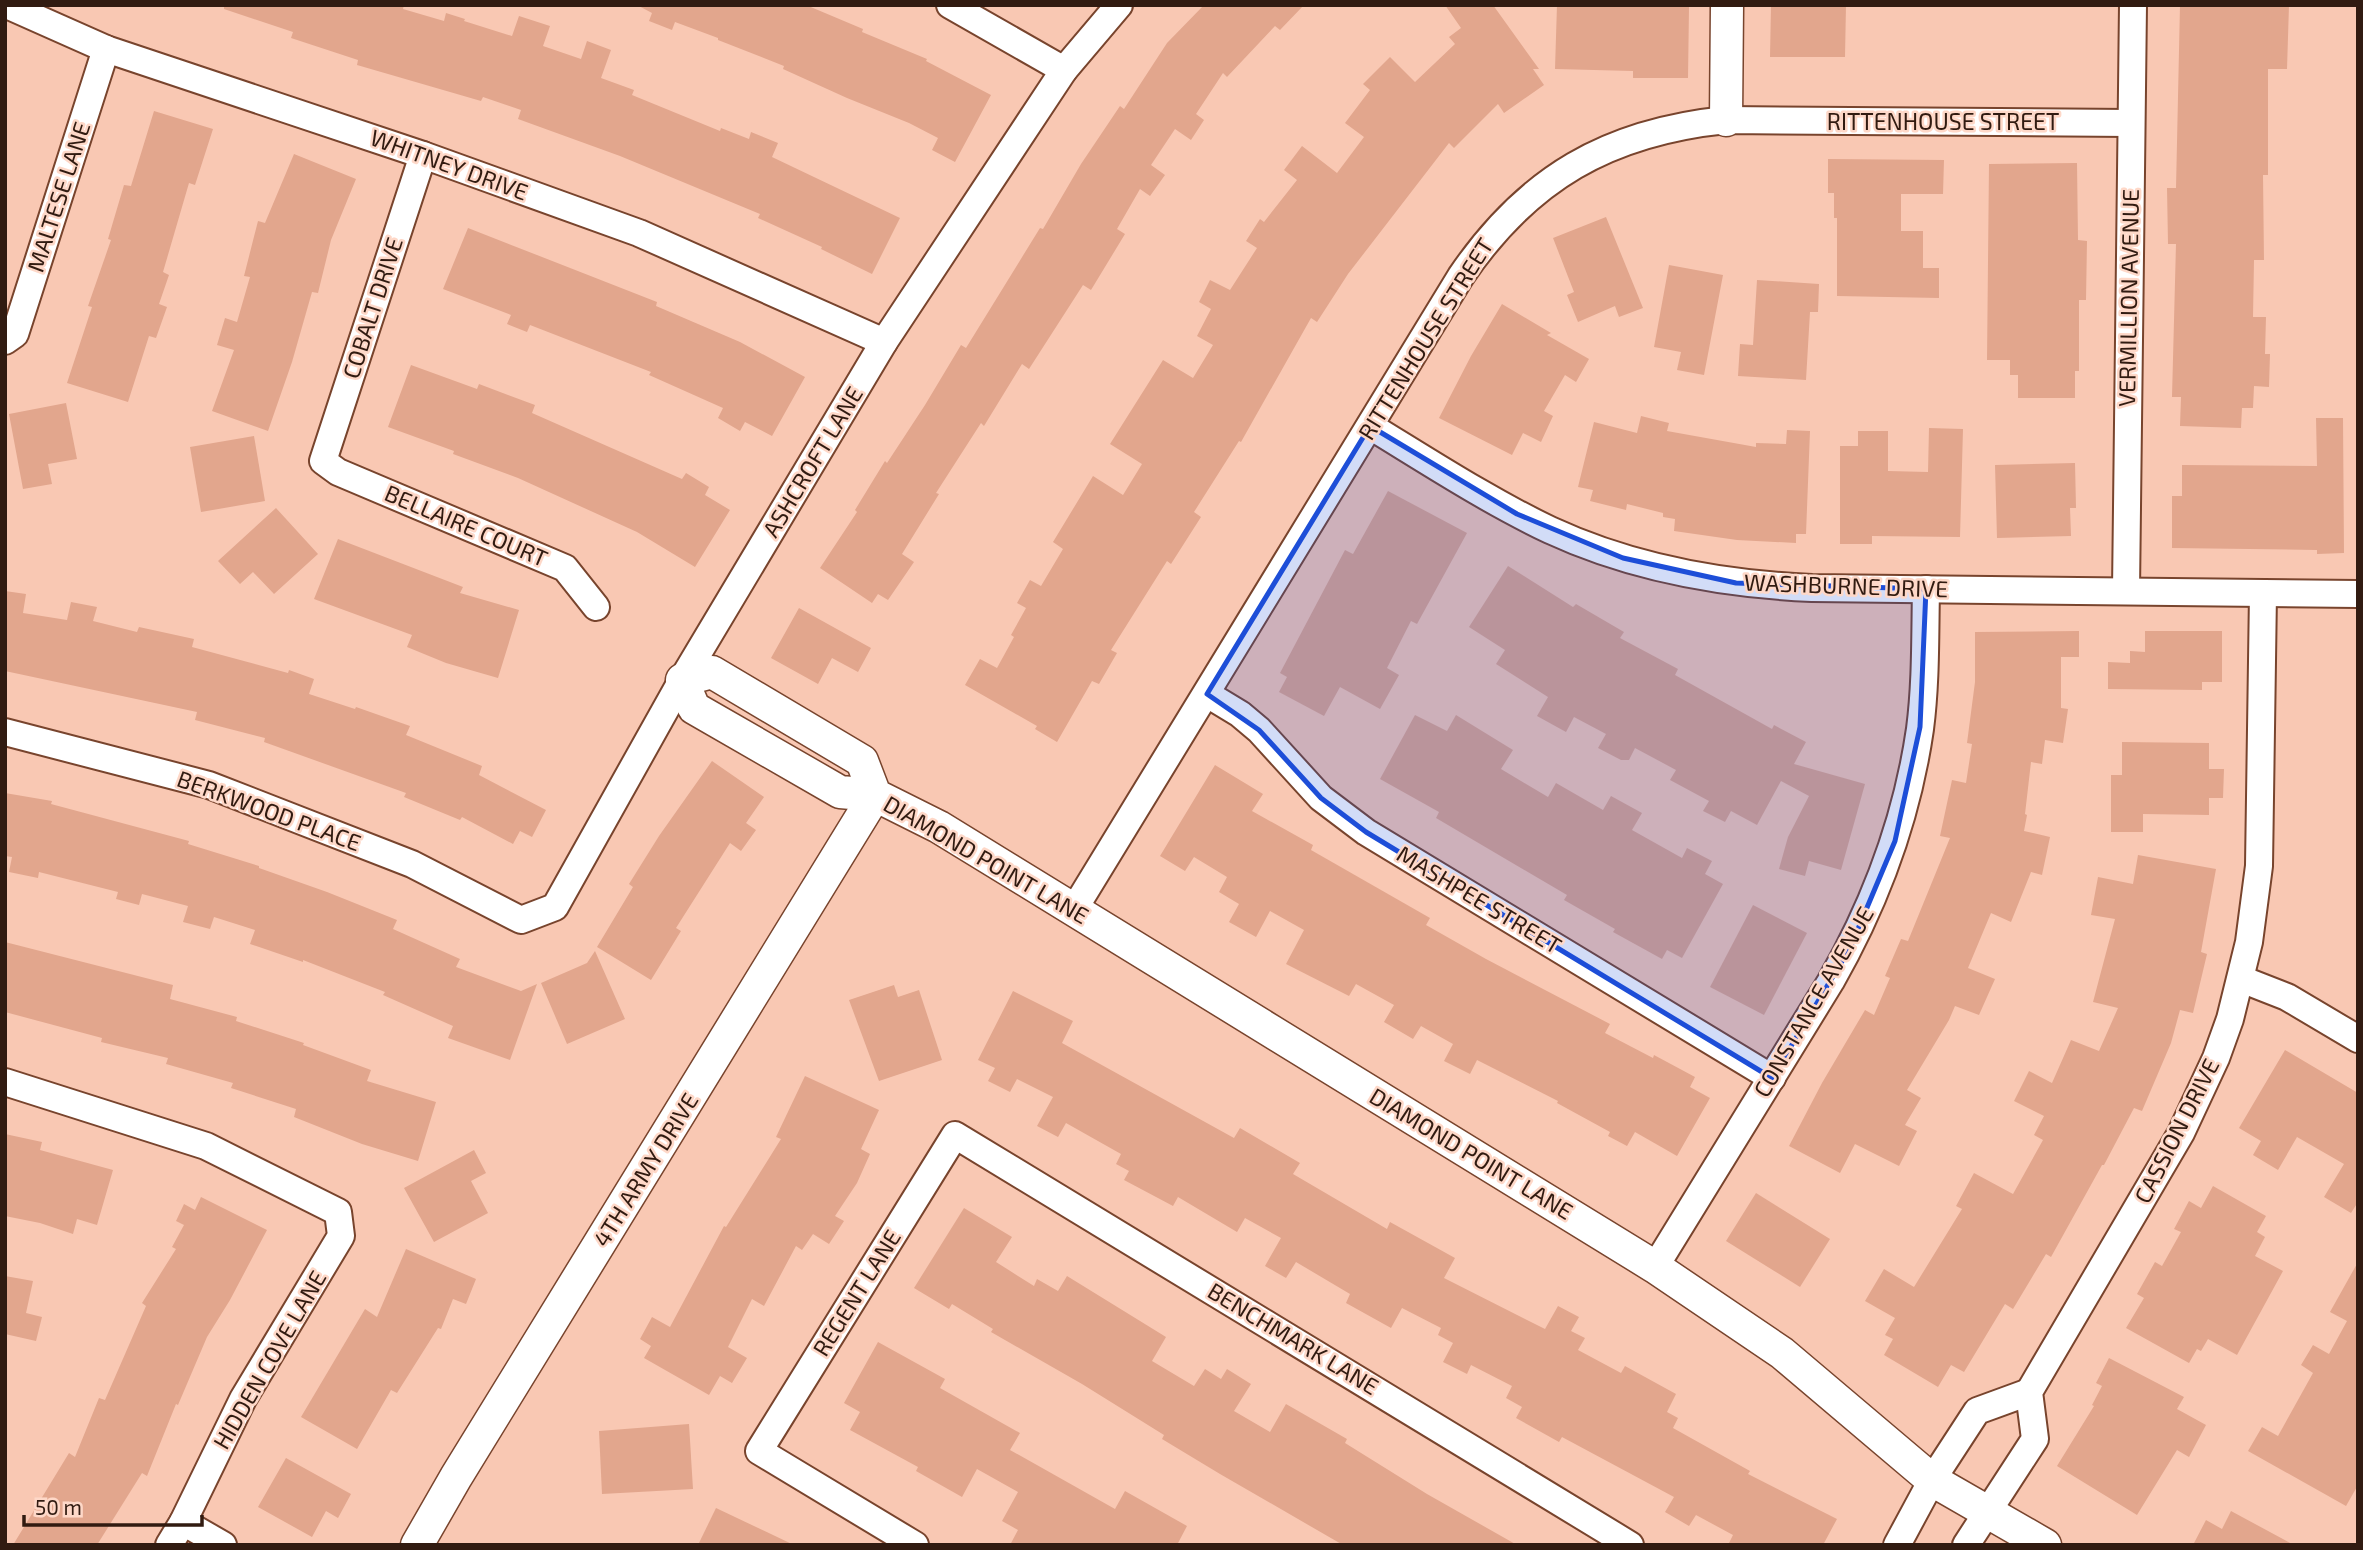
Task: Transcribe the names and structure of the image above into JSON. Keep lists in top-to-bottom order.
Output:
{
  "streets": {
    "street": [
      "RITTENHOUSE STREET",
      "WHITNEY DRIVE",
      "MALTESE LANE",
      "VERMILLION AVENUE",
      "COBALT DRIVE",
      "ASHCROFT LANE",
      "BELLAIRE COURT",
      "WASHBURNE DRIVE",
      "BERKWOOD PLACE",
      "DIAMOND POINT LANE",
      "MASHPEE STREET",
      "CONSTANCE AVENUE",
      "CASSION DRIVE",
      "4TH ARMY DRIVE",
      "REGENT LANE",
      "BENCHMARK LANE",
      "HIDDEN COVE LANE"
    ]
  },
  "crossings": [
    ["RITTENHOUSE STREET", "VERMILLION AVENUE"],
    ["RITTENHOUSE STREET", "WASHBURNE DRIVE"],
    ["RITTENHOUSE STREET", "DIAMOND POINT LANE"],
    ["RITTENHOUSE STREET", "MASHPEE STREET"],
    ["WHITNEY DRIVE", "MALTESE LANE"],
    ["WHITNEY DRIVE", "COBALT DRIVE"],
    ["WHITNEY DRIVE", "ASHCROFT LANE"],
    ["VERMILLION AVENUE", "WASHBURNE DRIVE"],
    ["COBALT DRIVE", "BELLAIRE COURT"],
    ["ASHCROFT LANE", "BERKWOOD PLACE"],
    ["ASHCROFT LANE", "DIAMOND POINT LANE"],
    ["WASHBURNE DRIVE", "CONSTANCE AVENUE"],
    ["WASHBURNE DRIVE", "CASSION DRIVE"],
    ["DIAMOND POINT LANE", "CONSTANCE AVENUE"],
    ["DIAMOND POINT LANE", "4TH ARMY DRIVE"],
    ["MASHPEE STREET", "CONSTANCE AVENUE"],
    ["REGENT LANE", "BENCHMARK LANE"]
  ],
  "scale_bar": "50 m"
}
